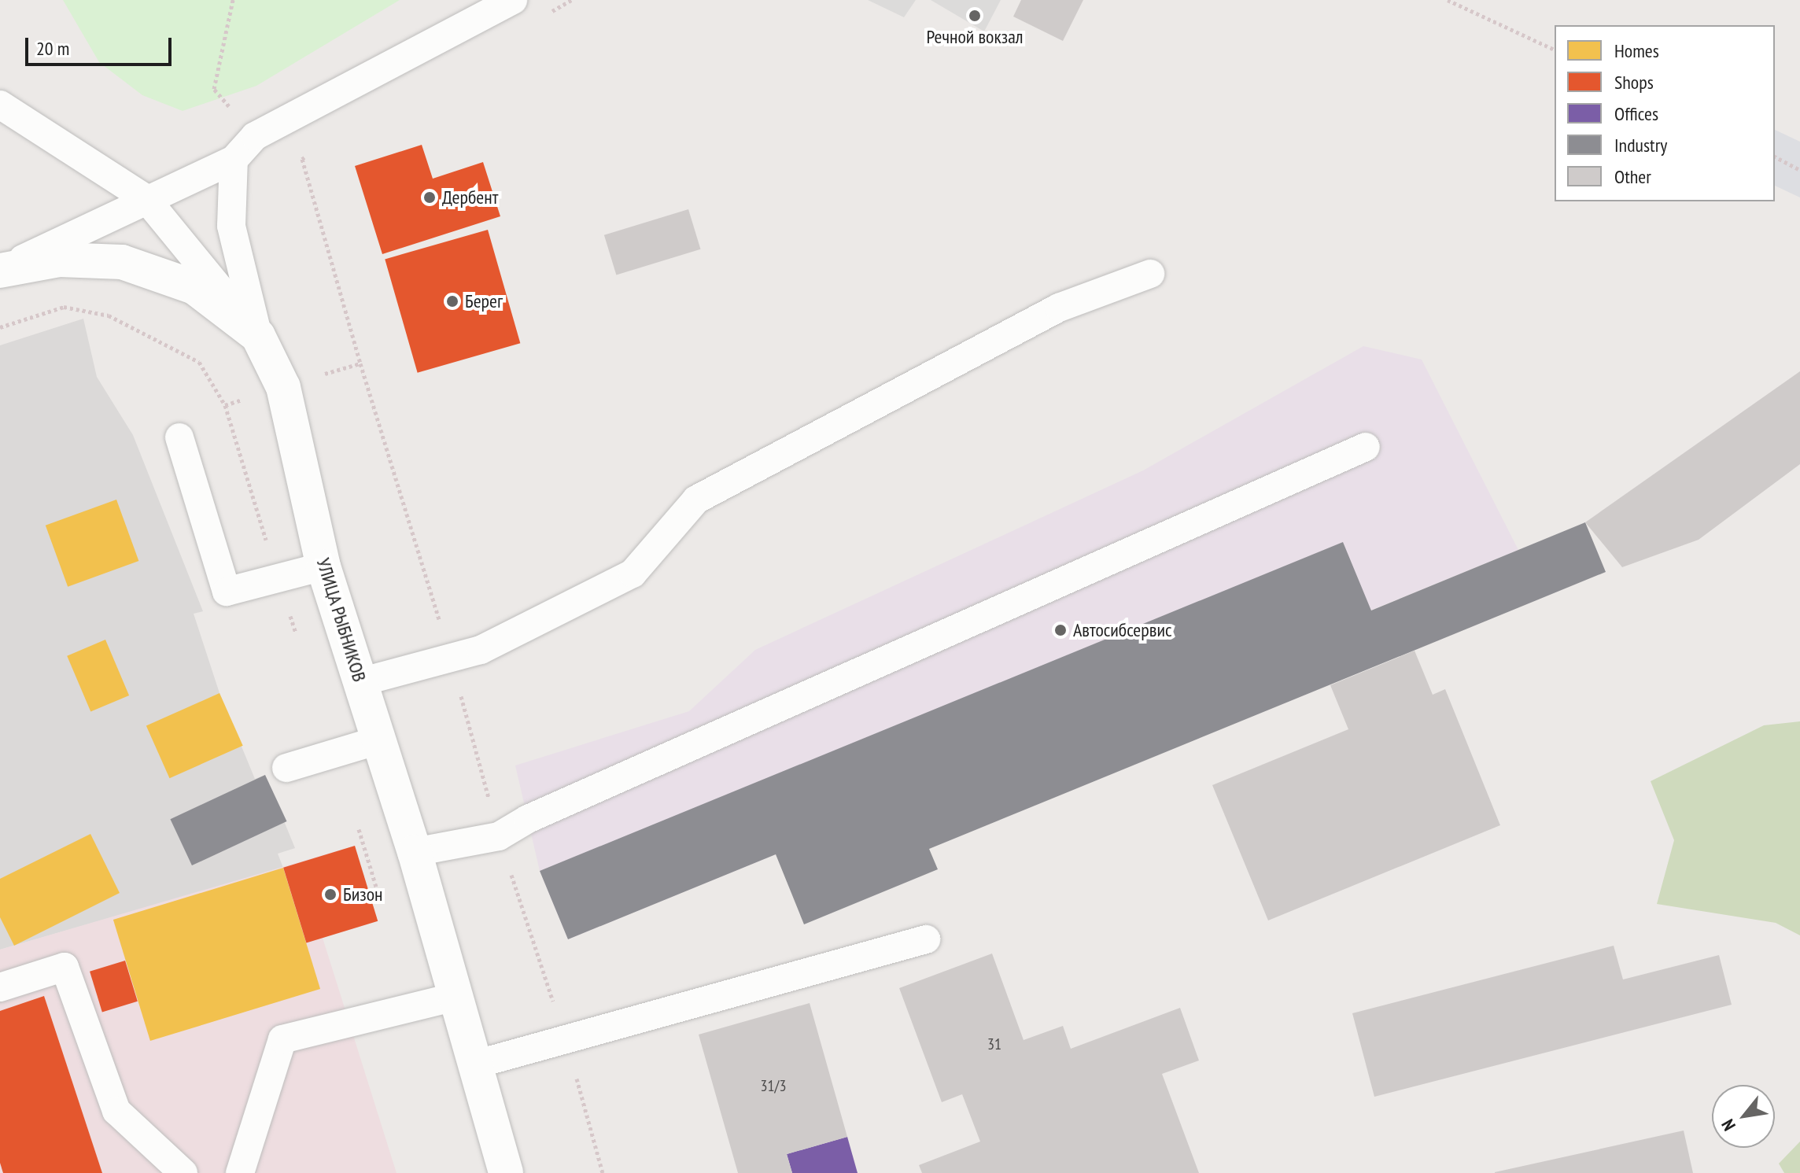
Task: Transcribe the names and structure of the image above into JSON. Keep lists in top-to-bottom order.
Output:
{
  "streets": {
    "street": ["УЛИЦА РЫБНИКОВ"]
  },
  "places": [
    "Речной вокзал",
    "Дербент",
    "Берег",
    "Автосибсервис",
    "Бизон"
  ],
  "house_numbers": ["31", "31/3"],
  "legend": [
    "Homes",
    "Shops",
    "Offices",
    "Industry",
    "Other"
  ],
  "scale_bar": "20 m",
  "north": "bottom left"
}
